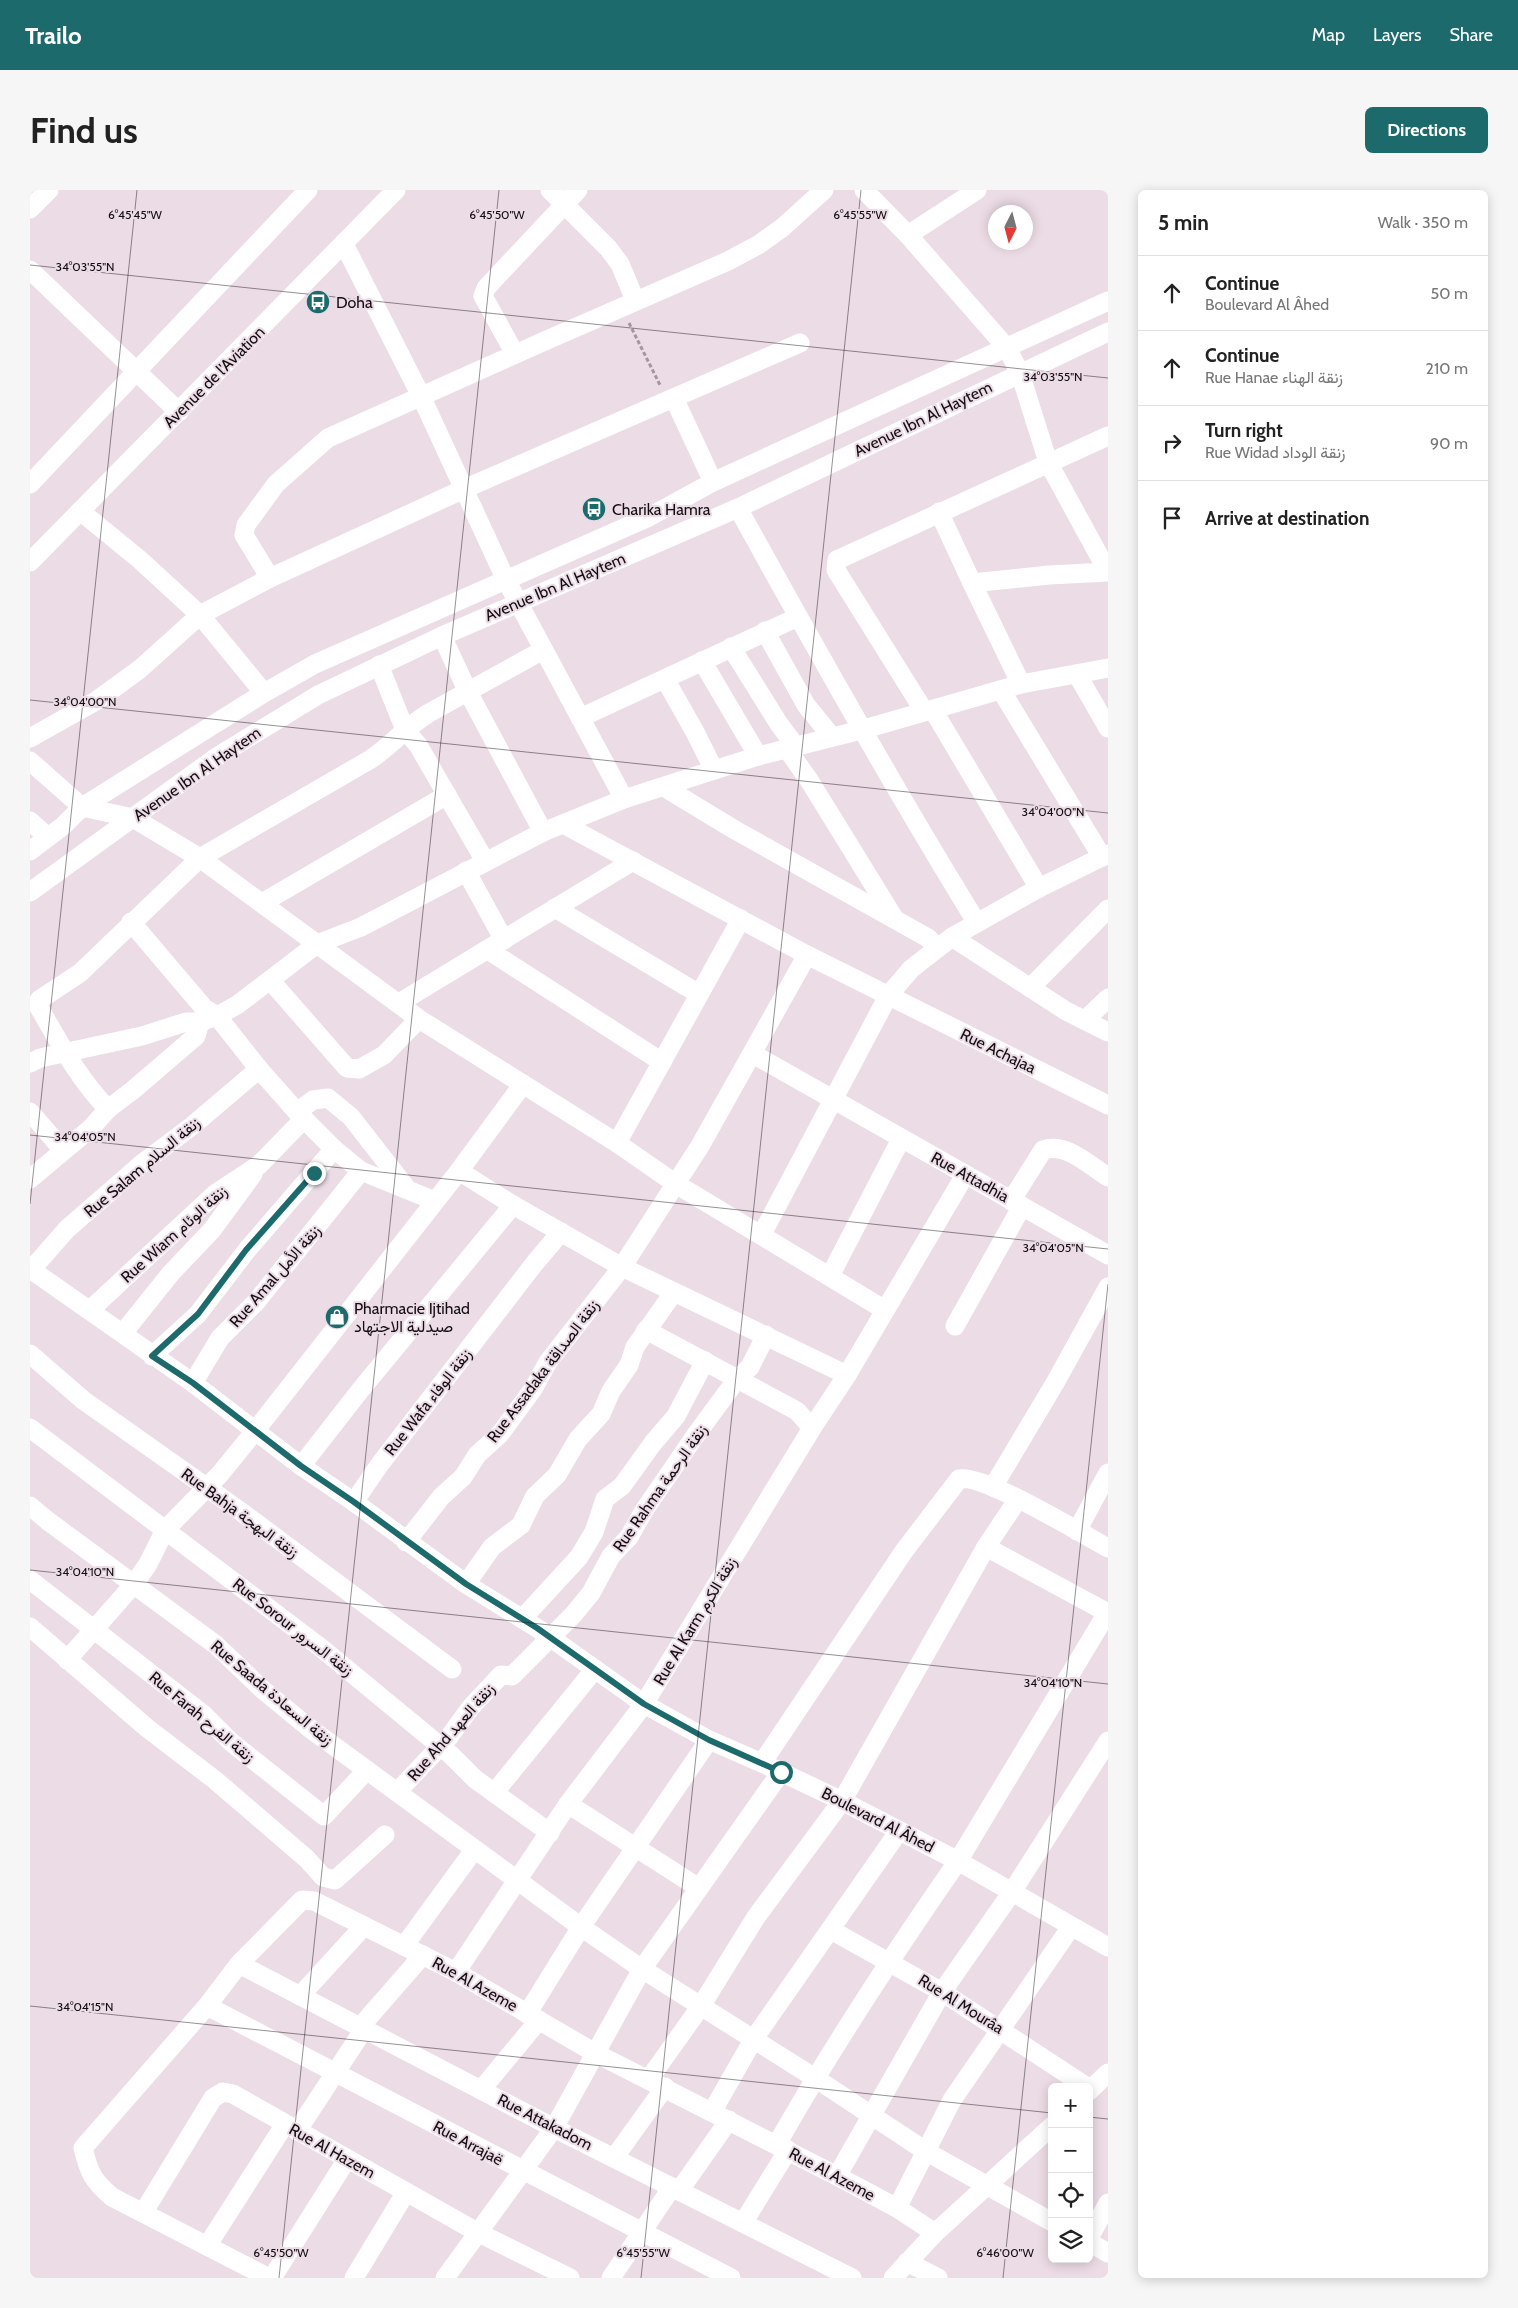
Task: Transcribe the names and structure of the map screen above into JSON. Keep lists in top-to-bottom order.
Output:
{
  "streets": {
    "street": [
      "Avenue de l'Aviation",
      "Avenue Ibn Al Haytem",
      "Rue Achajaa",
      "Rue Salam زنقة السلام",
      "Rue Attadhia",
      "Rue Wiam زنقة الوئام",
      "Rue Amal زنقة الأمل",
      "Rue Assadaka زنقة الصداقة",
      "Rue Wafa زنقة الوفاء",
      "Rue Rahma زنقة الرحمة",
      "Rue Bahja زنقة البهجة",
      "Rue Al Karm زنقة الكرم",
      "Rue Sorour زنقة السرور",
      "Rue Saada زنقة السعادة",
      "Rue Farah زنقة الفرح",
      "Rue Ahd زنقة العهد",
      "Boulevard Al Âhed",
      "Rue Al Azeme",
      "Rue Al Mourâa",
      "Rue Attakadom",
      "Rue Arrajaë",
      "Rue Al Hazem"
    ]
  },
  "crossings": [
    ["Rue Achajaa", "Rue Assadaka زنقة الصداقة"],
    ["Rue Salam زنقة السلام", "Boulevard Al Âhed"],
    ["Rue Attadhia", "Rue Assadaka زنقة الصداقة"],
    ["Rue Attadhia", "Rue Al Karm زنقة الكرم"],
    ["Rue Wiam زنقة الوئام", "Boulevard Al Âhed"],
    ["Rue Amal زنقة الأمل", "Boulevard Al Âhed"],
    ["Rue Assadaka زنقة الصداقة", "Boulevard Al Âhed"],
    ["Rue Wafa زنقة الوفاء", "Boulevard Al Âhed"],
    ["Rue Rahma زنقة الرحمة", "Rue Ahd زنقة العهد"],
    ["Rue Rahma زنقة الرحمة", "Boulevard Al Âhed"],
    ["Rue Al Karm زنقة الكرم", "Rue Sorour زنقة السرور"],
    ["Rue Al Karm زنقة الكرم", "Rue Saada زنقة السعادة"],
    ["Rue Al Karm زنقة الكرم", "Boulevard Al Âhed"],
    ["Rue Al Karm زنقة الكرم", "Rue Al Azeme"],
    ["Rue Sorour زنقة السرور", "Rue Ahd زنقة العهد"],
    ["Rue Saada زنقة السعادة", "Rue Farah زنقة الفرح"],
    ["Rue Saada زنقة السعادة", "Rue Ahd زنقة العهد"],
    ["Rue Ahd زنقة العهد", "Boulevard Al Âhed"],
    ["Rue Al Azeme", "Rue Attakadom"],
    ["Rue Al Azeme", "Rue Arrajaë"],
    ["Rue Al Azeme", "Rue Al Hazem"]
  ],
  "places": {
    "bus stop": ["Doha", "Charika Hamra"],
    "shop": ["Pharmacie Ijtihad صيدلية الاجتهاد"]
  },
  "north": "bottom",
  "page": {
    "header": "Trailo",
    "nav": ["Map", "Layers", "Share"],
    "buttons": "Directions",
    "title": "Find us",
    "heading": ["5 min", "Walk · 350 m"],
    "list": [
      ["Continue", "Boulevard Al Âhed", "50 m"],
      ["Continue", "Rue Hanae زنقة الهناء", "210 m"],
      ["Turn right", "Rue Widad زنقة الوداد", "90 m"],
      "Arrive at destination"
    ],
    "map_buttons": ["+", "−"]
  },
  "coordinates": [
    "6°45'45\"W",
    "6°45'50\"W",
    "6°45'55\"W",
    "34°03'55\"N",
    "34°04'00\"N",
    "34°04'05\"N",
    "34°04'10\"N",
    "34°04'15\"N",
    "6°46'00\"W"
  ]
}
